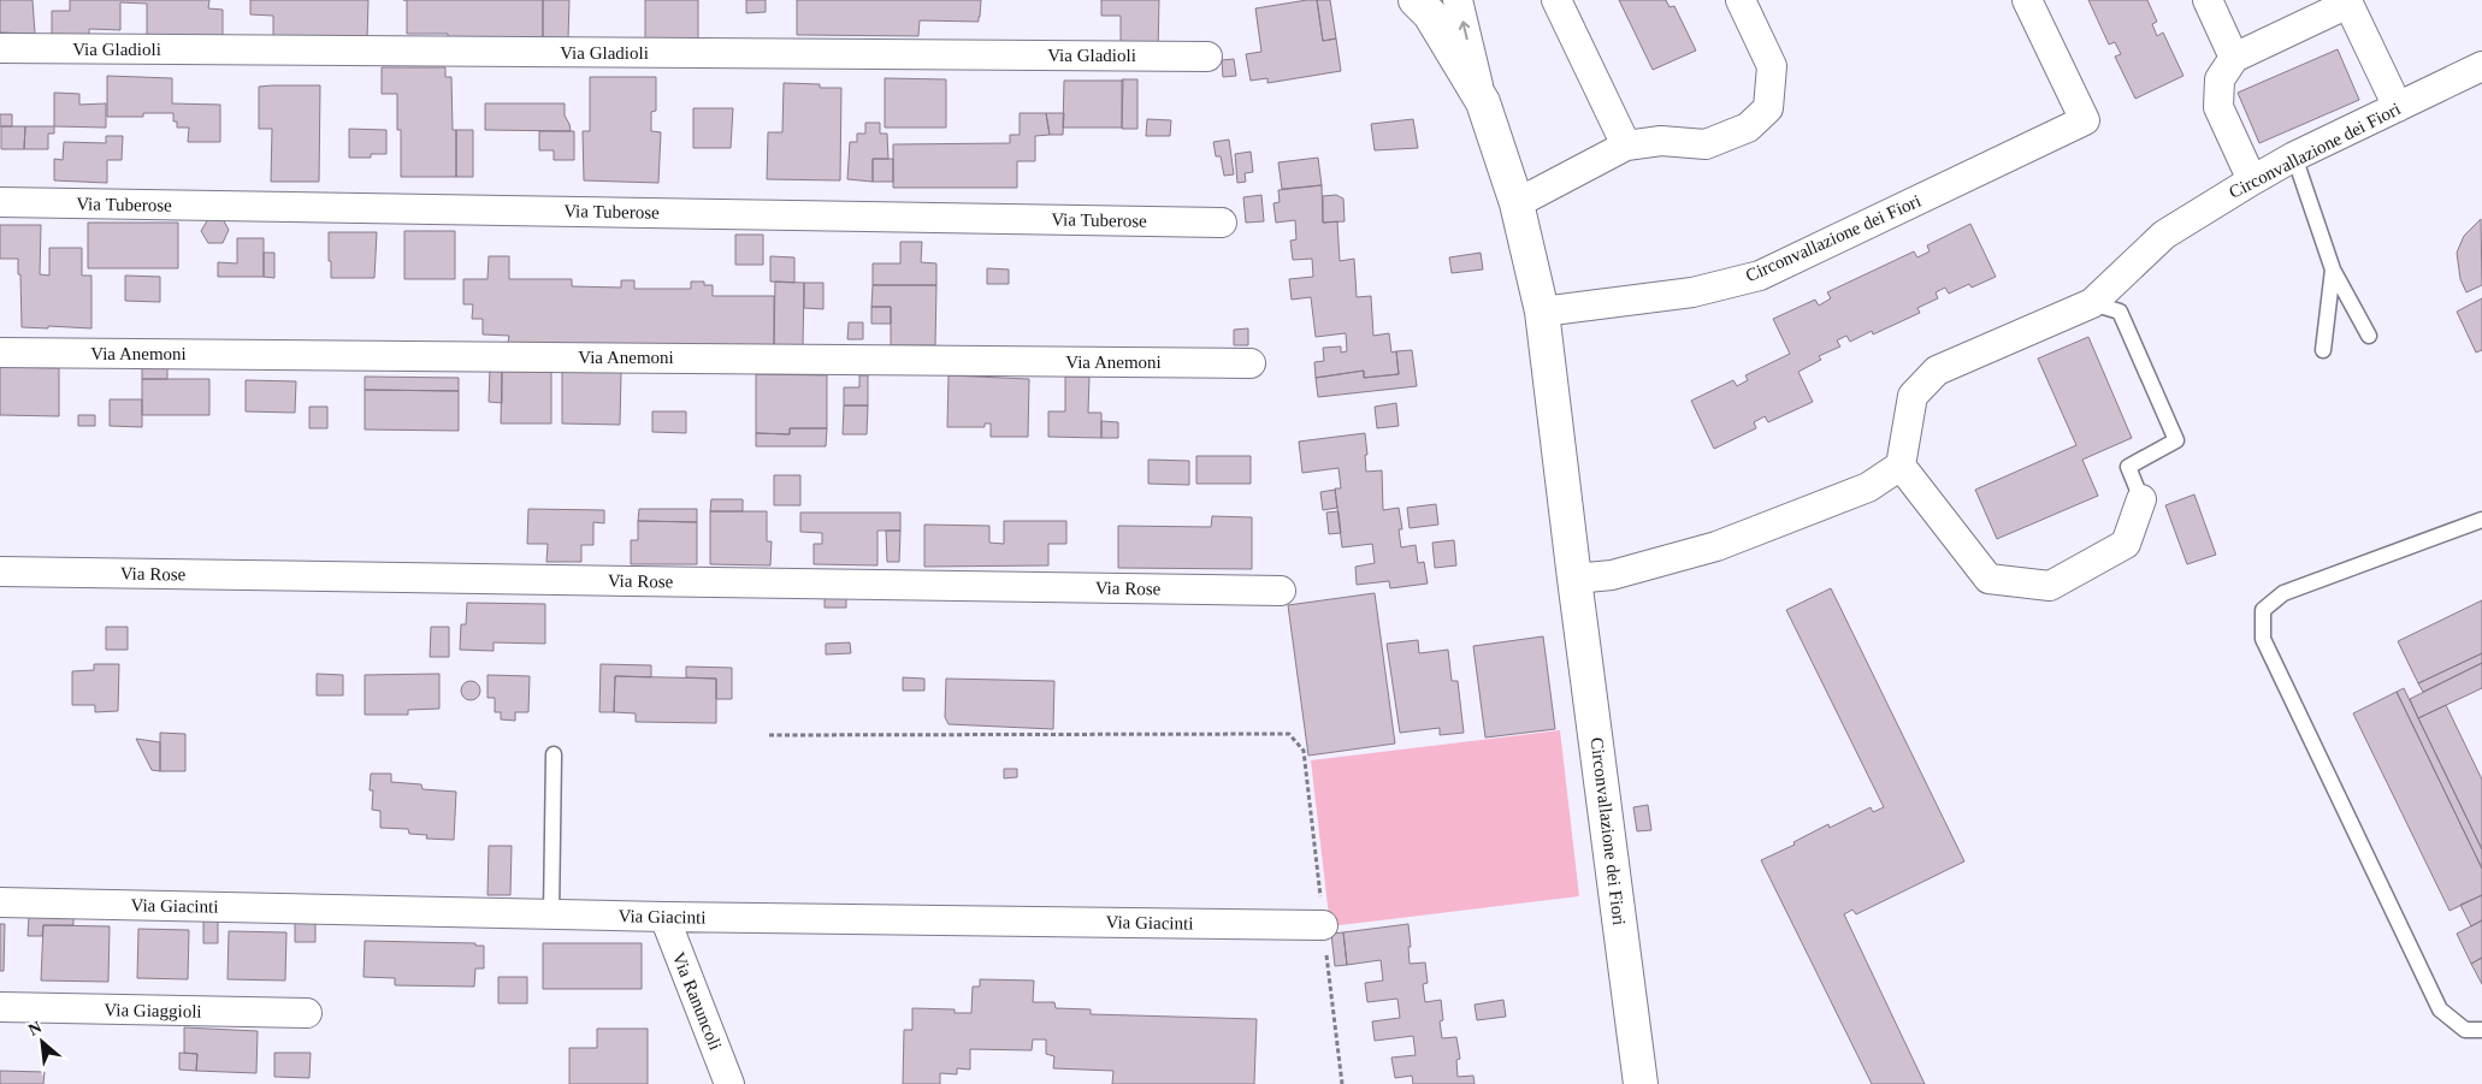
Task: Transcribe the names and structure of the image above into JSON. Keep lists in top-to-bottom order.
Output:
{
  "streets": {
    "street": [
      "Via Gladioli",
      "Circonvallazione dei Fiori",
      "Via Tuberose",
      "Via Anemoni",
      "Via Rose",
      "Via Giacinti",
      "Via Ranuncoli",
      "Via Giaggioli"
    ]
  },
  "crossings": [
    ["Via Giacinti", "Via Ranuncoli"]
  ],
  "north": "top left"
}
